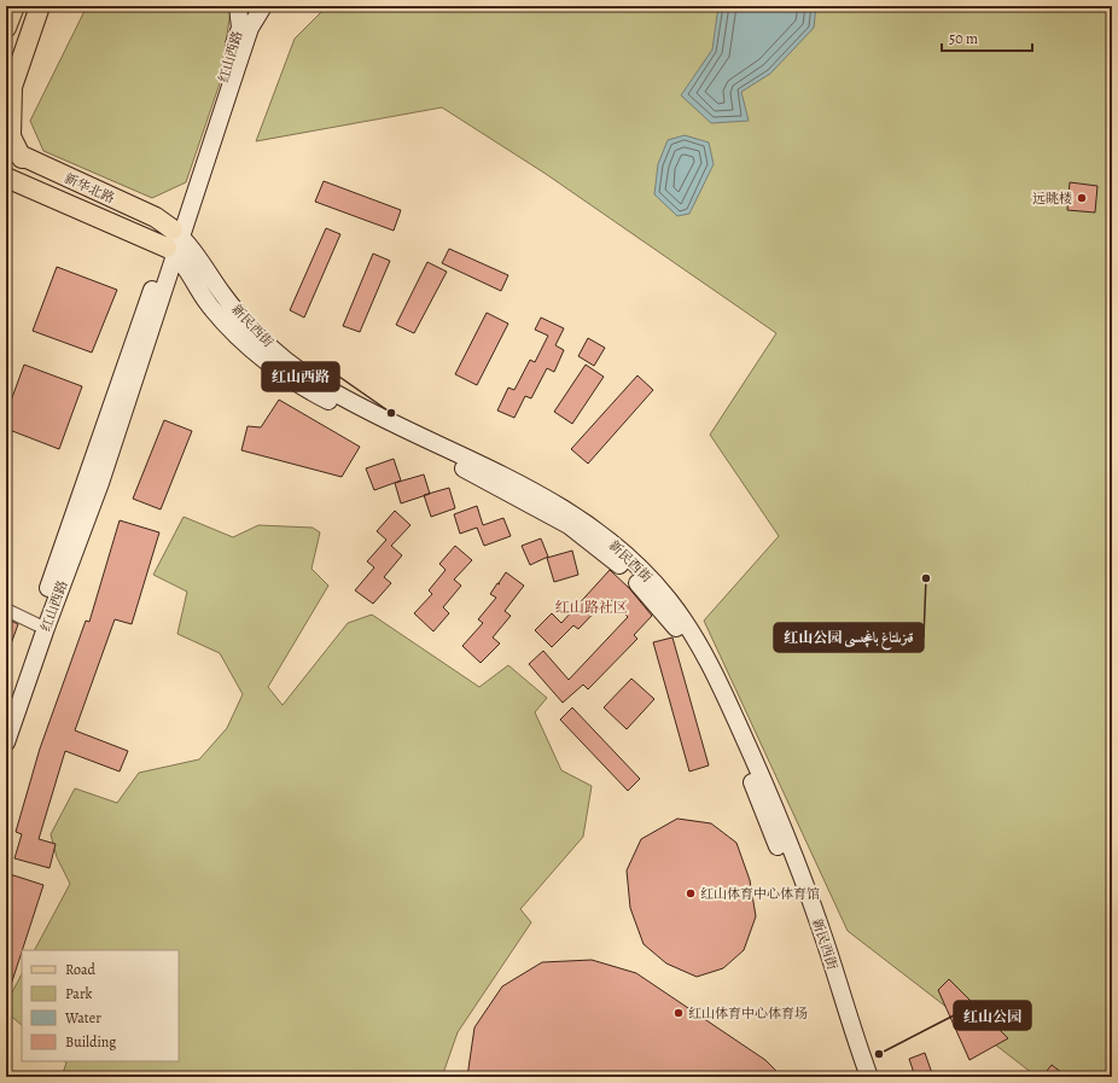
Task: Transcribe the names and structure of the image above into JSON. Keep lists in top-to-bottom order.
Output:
{
  "streets": {
    "main road": ["红山西路", "新华北路", "新民西街"]
  },
  "crossings": [
    ["红山西路", "新华北路"],
    ["红山西路", "新民西街"],
    ["新华北路", "新民西街"]
  ],
  "districts": ["红山路社区"],
  "places": [
    "远眺楼",
    "红山西路",
    "红山公园 قىزىلتاغ باغچىسى",
    "红山体育中心体育馆",
    "红山体育中心体育场",
    "红山公园"
  ],
  "legend": [
    "Road",
    "Park",
    "Water",
    "Building"
  ],
  "scale_bar": "50 m"
}
